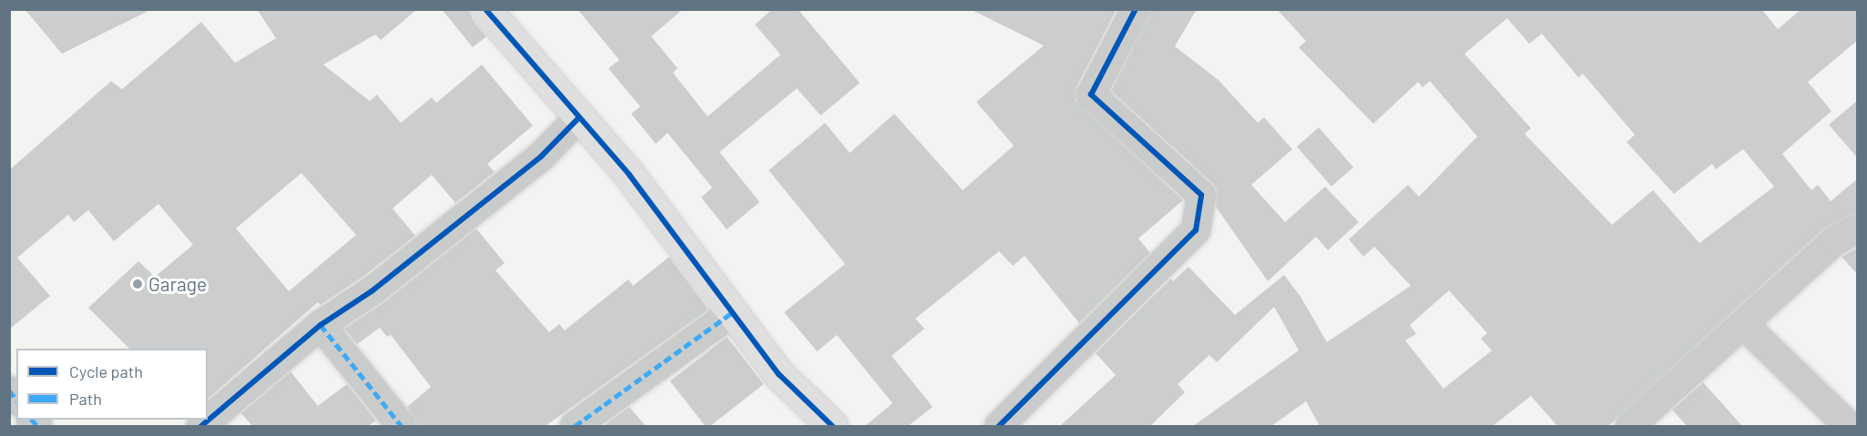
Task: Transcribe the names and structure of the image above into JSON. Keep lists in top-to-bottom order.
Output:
{
  "places": ["Garage"],
  "legend": ["Cycle path", "Path"]
}
